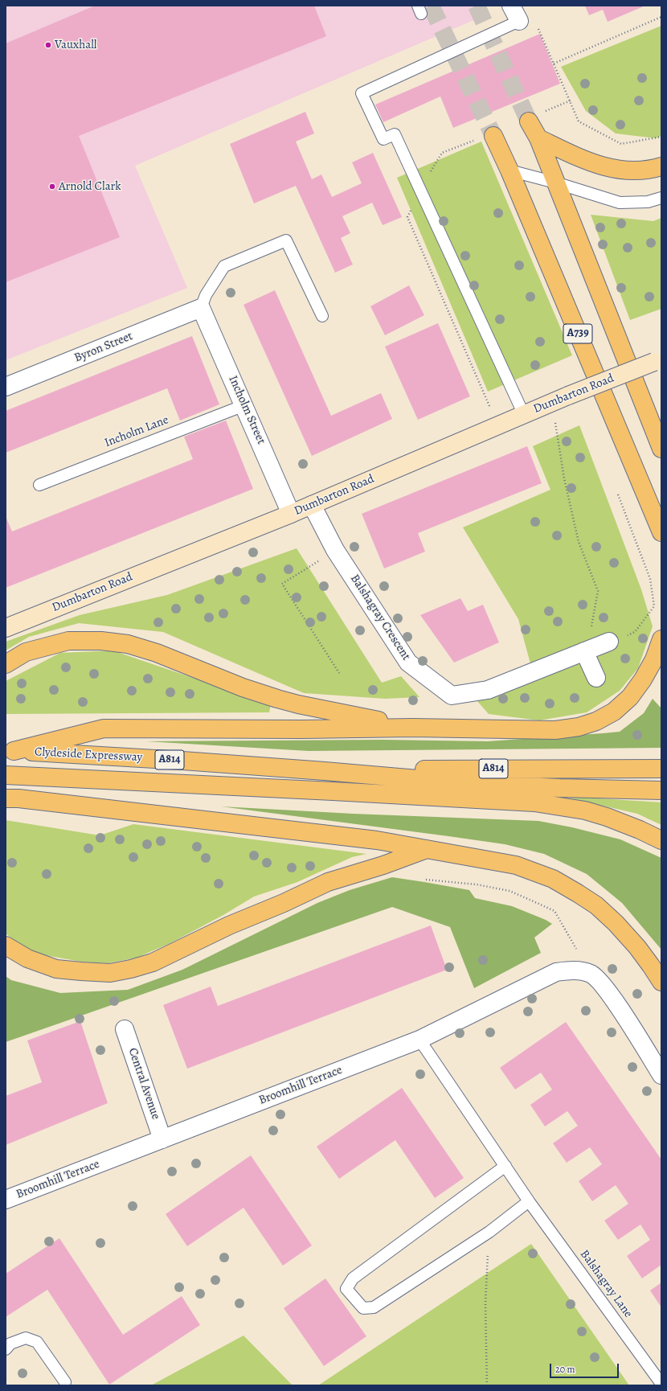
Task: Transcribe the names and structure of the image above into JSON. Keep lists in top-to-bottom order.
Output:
{
  "streets": {
    "main road": ["A739", "Clydeside Expressway", "A814"],
    "street": [
      "Byron Street",
      "Dumbarton Road",
      "Incholm Street",
      "Balshagray Crescent",
      "Central Avenue",
      "Broomhill Terrace"
    ],
    "lane": ["Incholm Lane", "Balshagray Lane"]
  },
  "crossings": [
    ["Byron Street", "Incholm Street"],
    ["Dumbarton Road", "Incholm Street"],
    ["Dumbarton Road", "Balshagray Crescent"],
    ["Incholm Street", "Incholm Lane"],
    ["Clydeside Expressway", "A814"],
    ["Central Avenue", "Broomhill Terrace"],
    ["Broomhill Terrace", "Balshagray Lane"]
  ],
  "places": ["Vauxhall", "Arnold Clark"],
  "scale_bar": "20 m"
}
